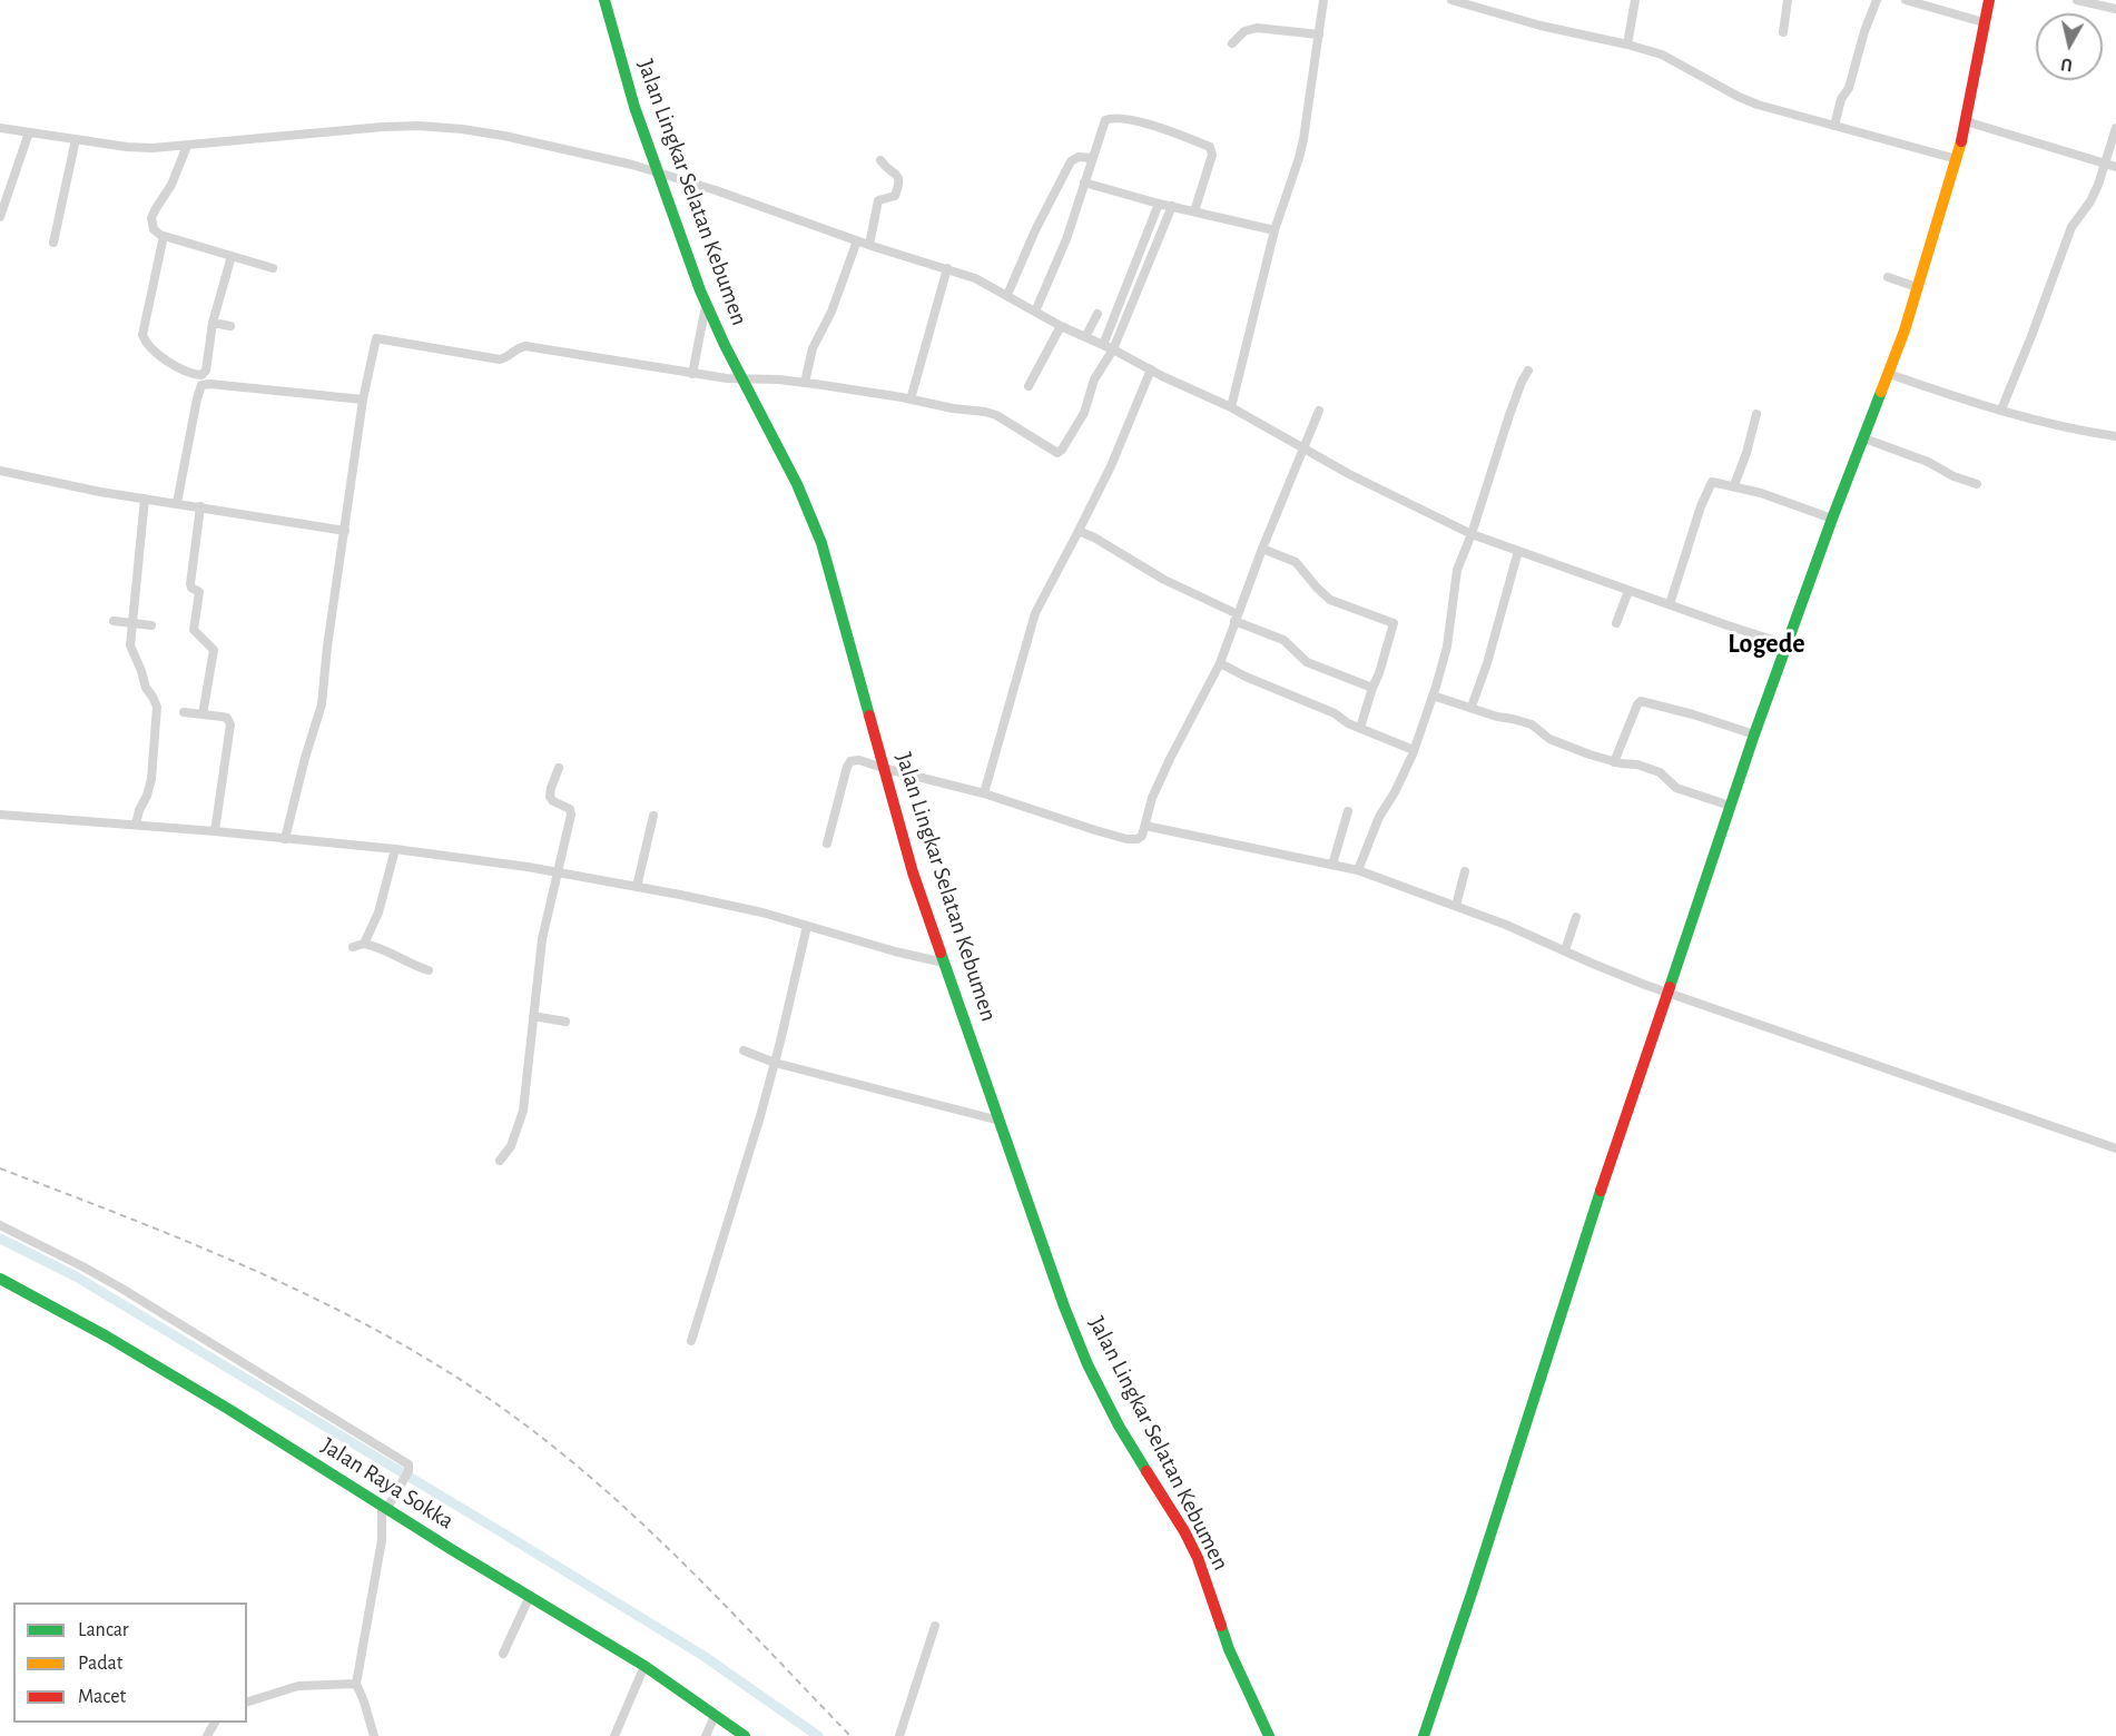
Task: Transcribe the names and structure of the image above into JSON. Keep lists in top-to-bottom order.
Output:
{
  "streets": {
    "main road": ["Jalan Lingkar Selatan Kebumen", "Jalan Raya Sokka"]
  },
  "districts": ["Logede"],
  "legend": ["Lancar", "Padat", "Macet"],
  "north": "bottom"
}
